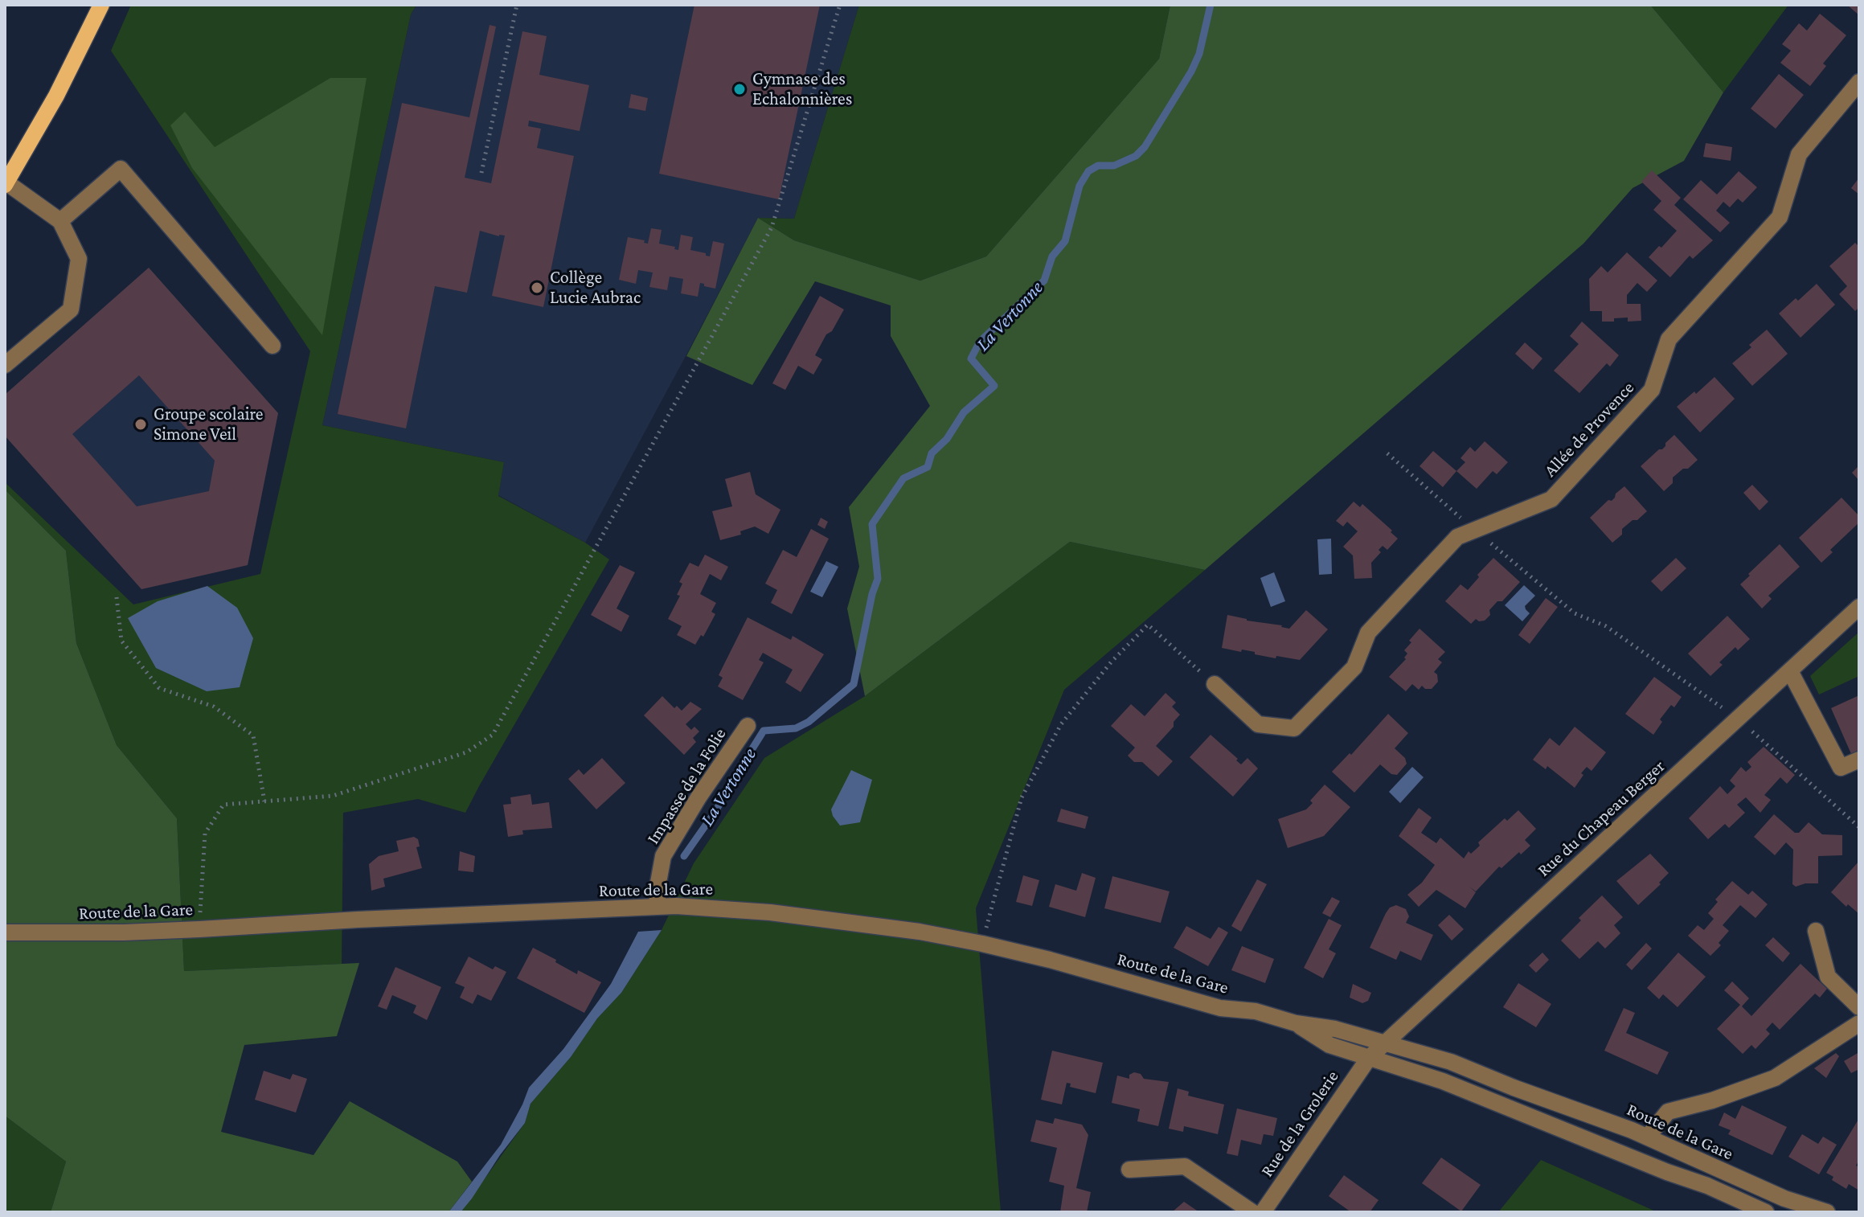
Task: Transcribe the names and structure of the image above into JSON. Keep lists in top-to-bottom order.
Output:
{
  "streets": {
    "street": [
      "Allée de Provence",
      "Impasse de la Folie",
      "Rue du Chapeau Berger",
      "Route de la Gare",
      "Rue de la Grolerie"
    ]
  },
  "crossings": [
    ["Impasse de la Folie", "Route de la Gare"],
    ["Rue du Chapeau Berger", "Route de la Gare"],
    ["Rue du Chapeau Berger", "Rue de la Grolerie"],
    ["Route de la Gare", "Rue de la Grolerie"]
  ],
  "water": ["La Vertonne"],
  "places": ["Gymnase des Echalonnières", "Collège Lucie Aubrac", "Groupe scolaire Simone Veil"]
}
